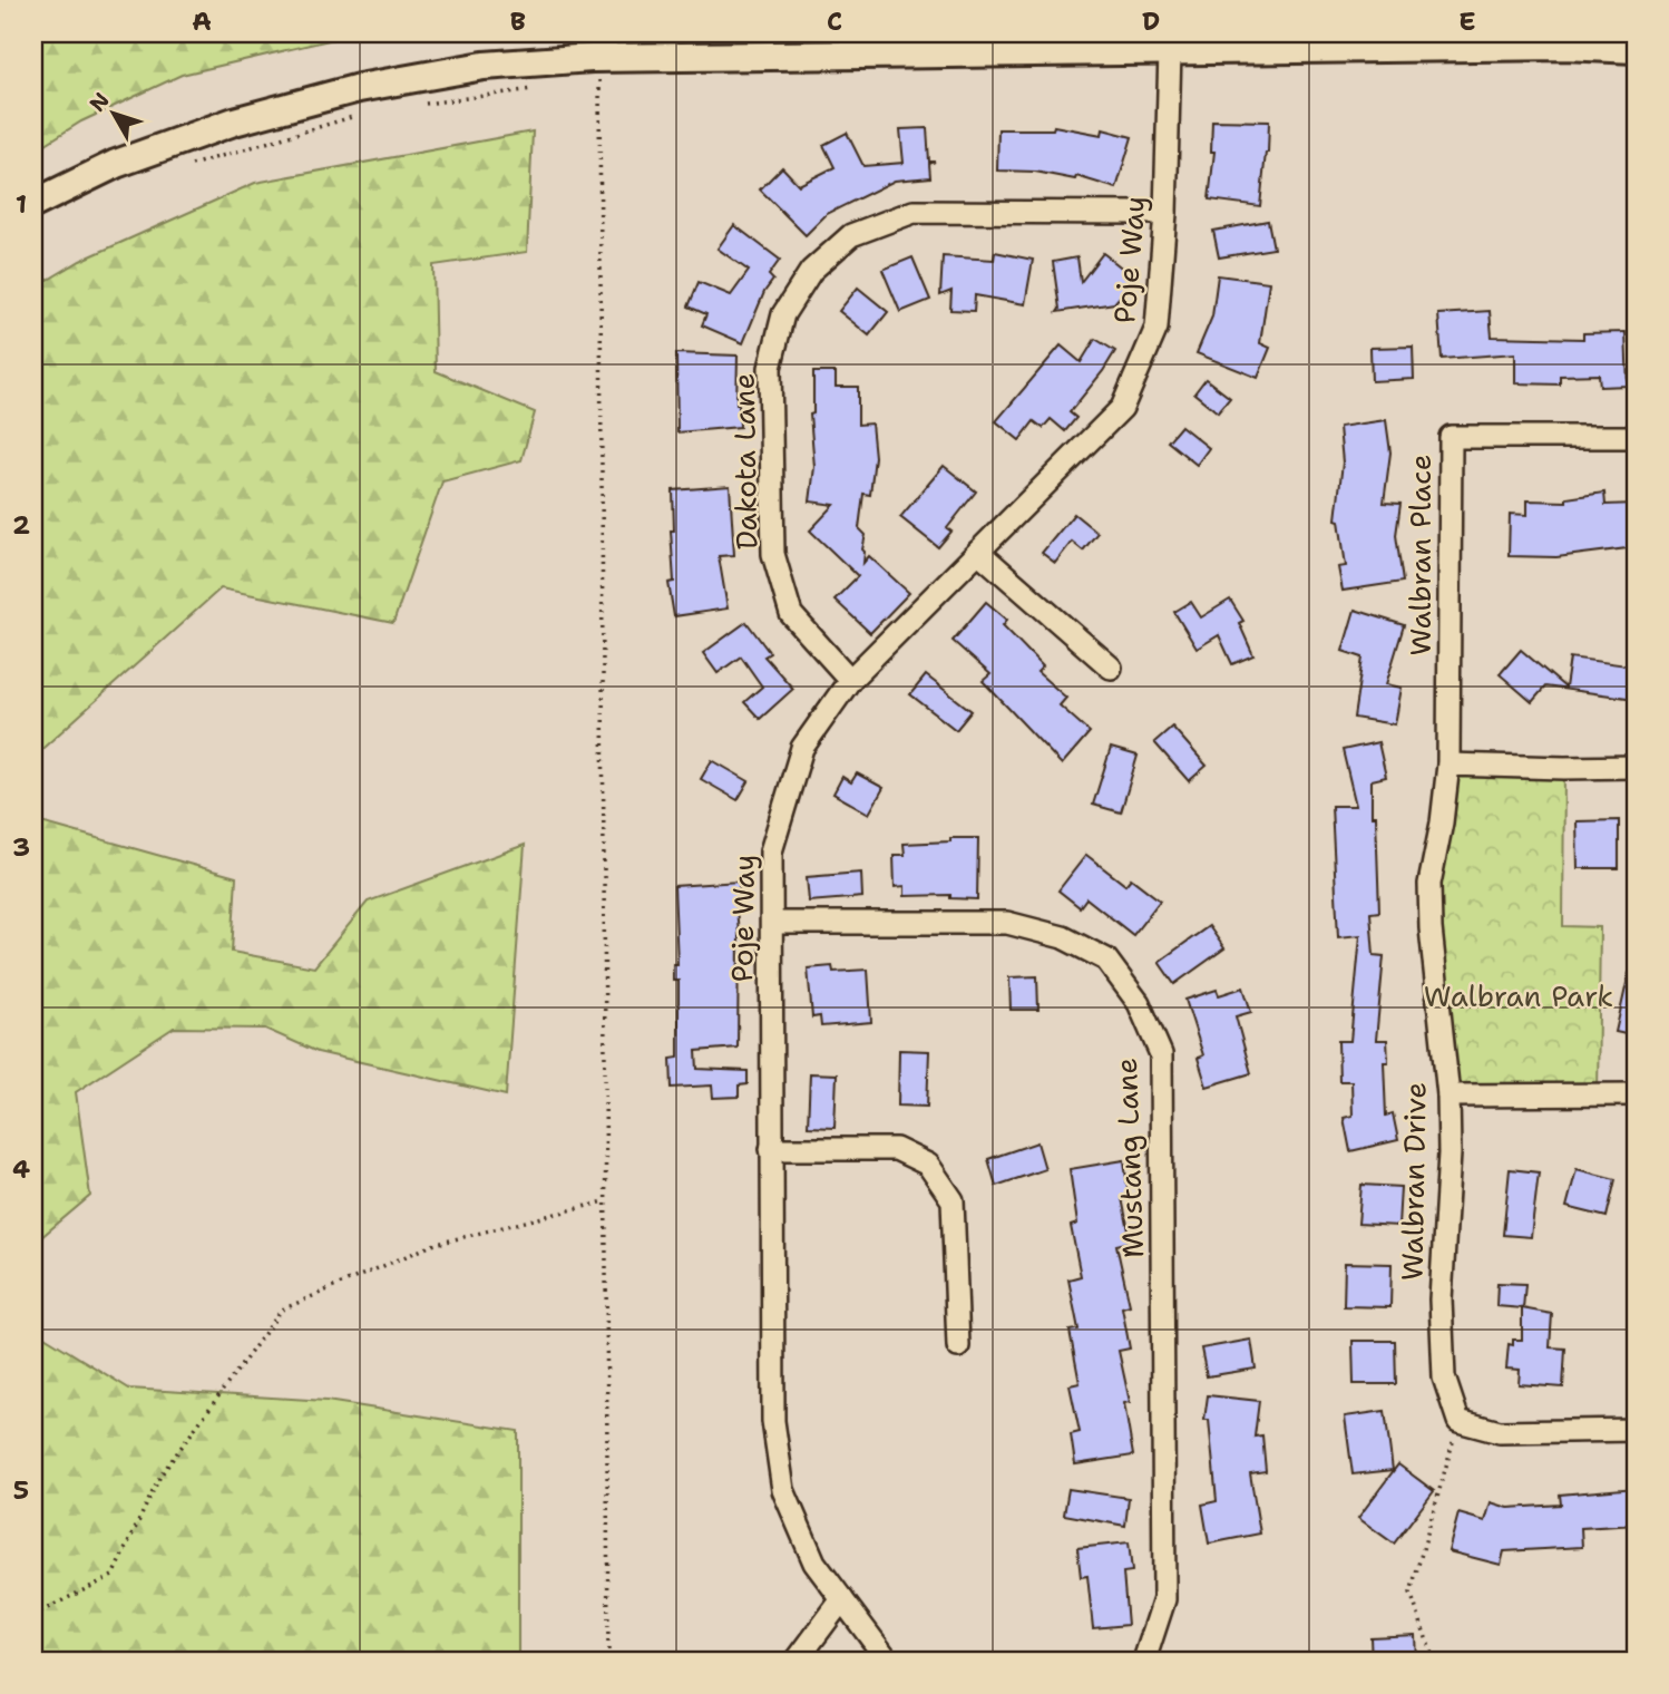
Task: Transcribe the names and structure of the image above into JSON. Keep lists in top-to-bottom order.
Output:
{
  "streets": {
    "street": [
      "Poje Way",
      "Dakota Lane",
      "Walbran Place",
      "Mustang Lane",
      "Walbran Drive"
    ]
  },
  "crossings": [
    ["Poje Way", "Dakota Lane"],
    ["Poje Way", "Mustang Lane"],
    ["Walbran Place", "Walbran Drive"]
  ],
  "parks": ["Walbran Park"],
  "north": "top left",
  "grid": {
    "columns": [
      "A",
      "B",
      "C",
      "D",
      "E"
    ],
    "rows": [
      "1",
      "2",
      "3",
      "4",
      "5"
    ]
  }
}
